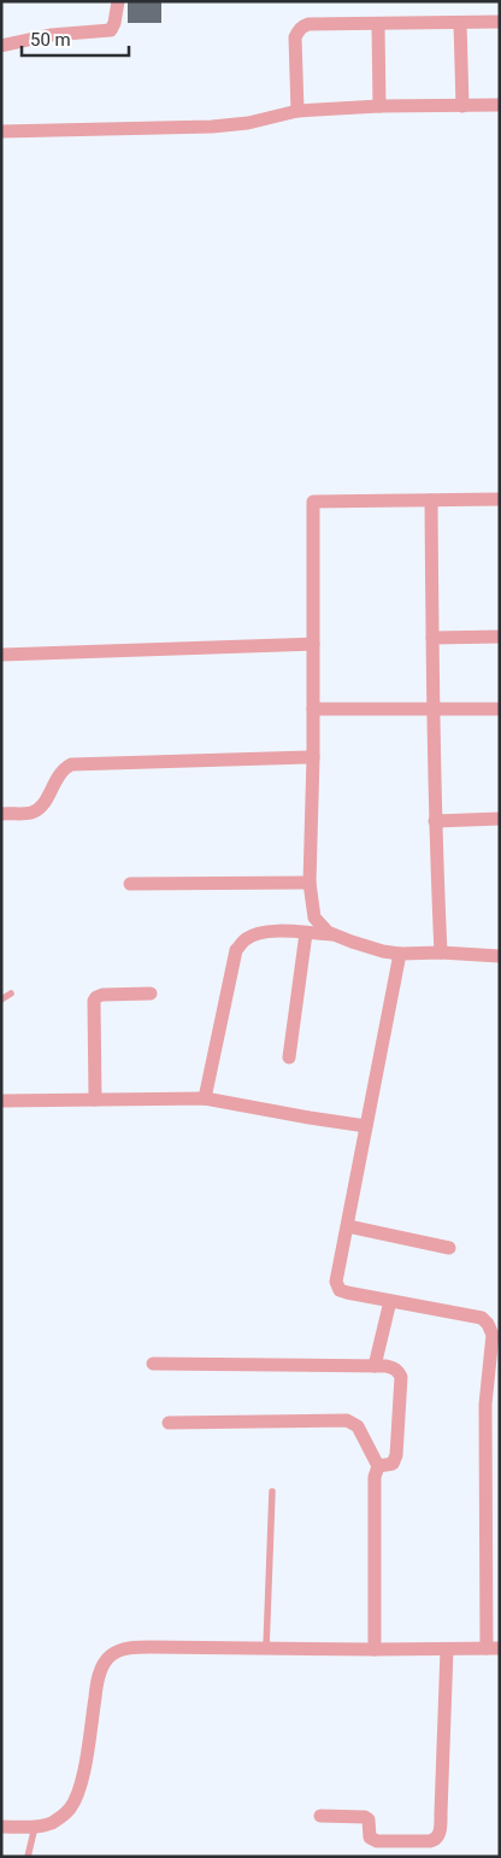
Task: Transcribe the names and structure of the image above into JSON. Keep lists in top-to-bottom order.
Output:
{
  "scale_bar": "50 m"
}
